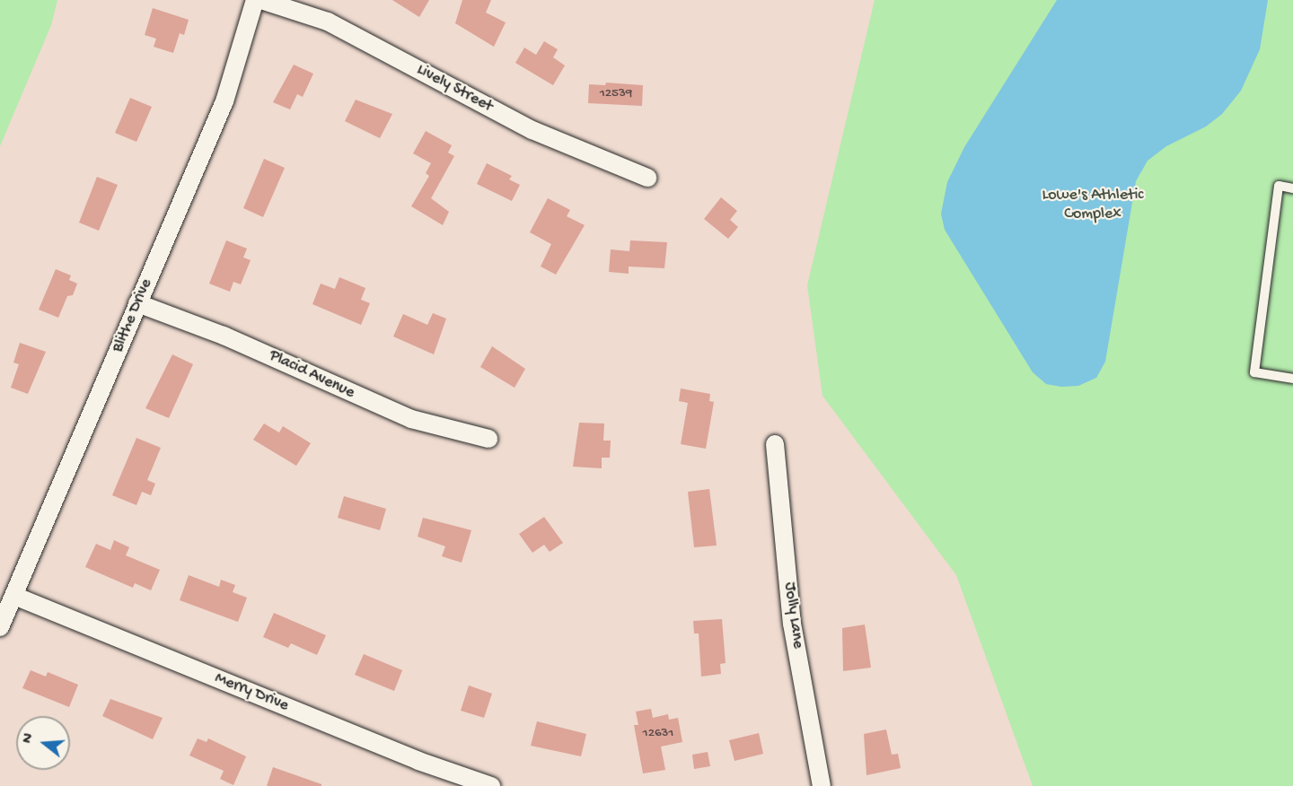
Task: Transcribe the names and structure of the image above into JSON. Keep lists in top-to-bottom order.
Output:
{
  "streets": {
    "street": [
      "Lively Street",
      "Blithe Drive",
      "Placid Avenue",
      "Jolly Lane",
      "Merry Drive"
    ]
  },
  "crossings": [
    ["Blithe Drive", "Placid Avenue"],
    ["Blithe Drive", "Merry Drive"]
  ],
  "parks": ["Lowe's Athletic Complex"],
  "house_numbers": ["12539", "12631"],
  "north": "left"
}
